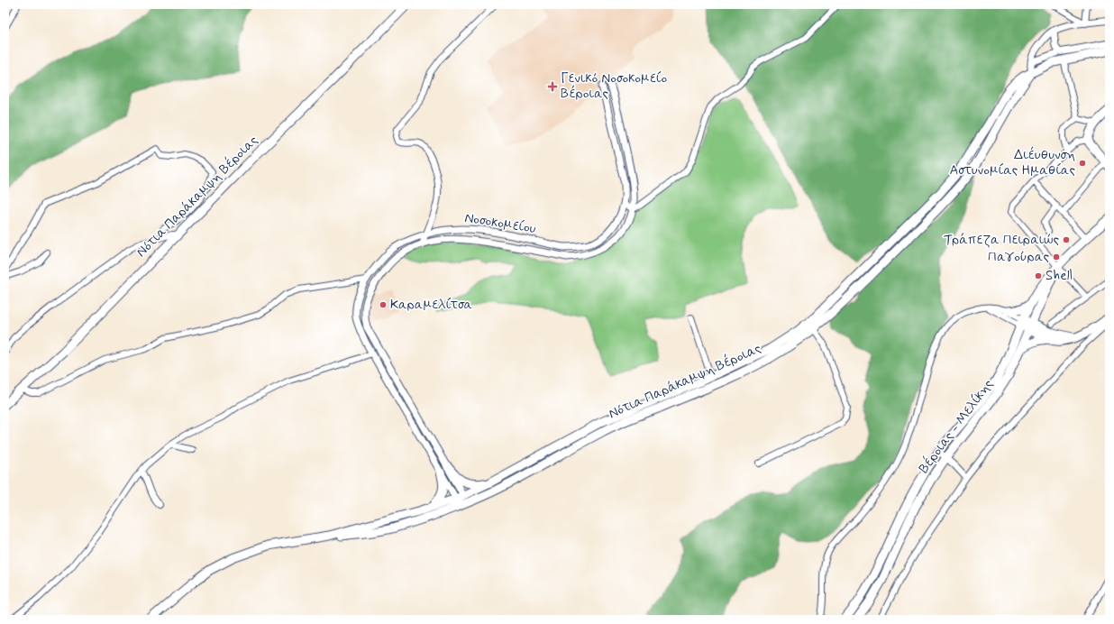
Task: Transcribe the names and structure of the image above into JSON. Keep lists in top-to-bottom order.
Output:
{
  "streets": {
    "main road": ["Νότια Παράκαμψη Βέροιας", "Βέροιας - Μελίκης"],
    "street": ["Νοσοκομείου"]
  },
  "crossings": [
    ["Νότια Παράκαμψη Βέροιας", "Νοσοκομείου"]
  ],
  "places": {
    "health": ["Γενικό Νοσοκομείο Βέροιας"],
    "other": [
      "Διέυθυνση Αστυνομίας Ημαθίας",
      "Τράπεζα Πειραιώς",
      "Παγούρας",
      "Shell",
      "Καραμελίτσα"
    ]
  }
}
